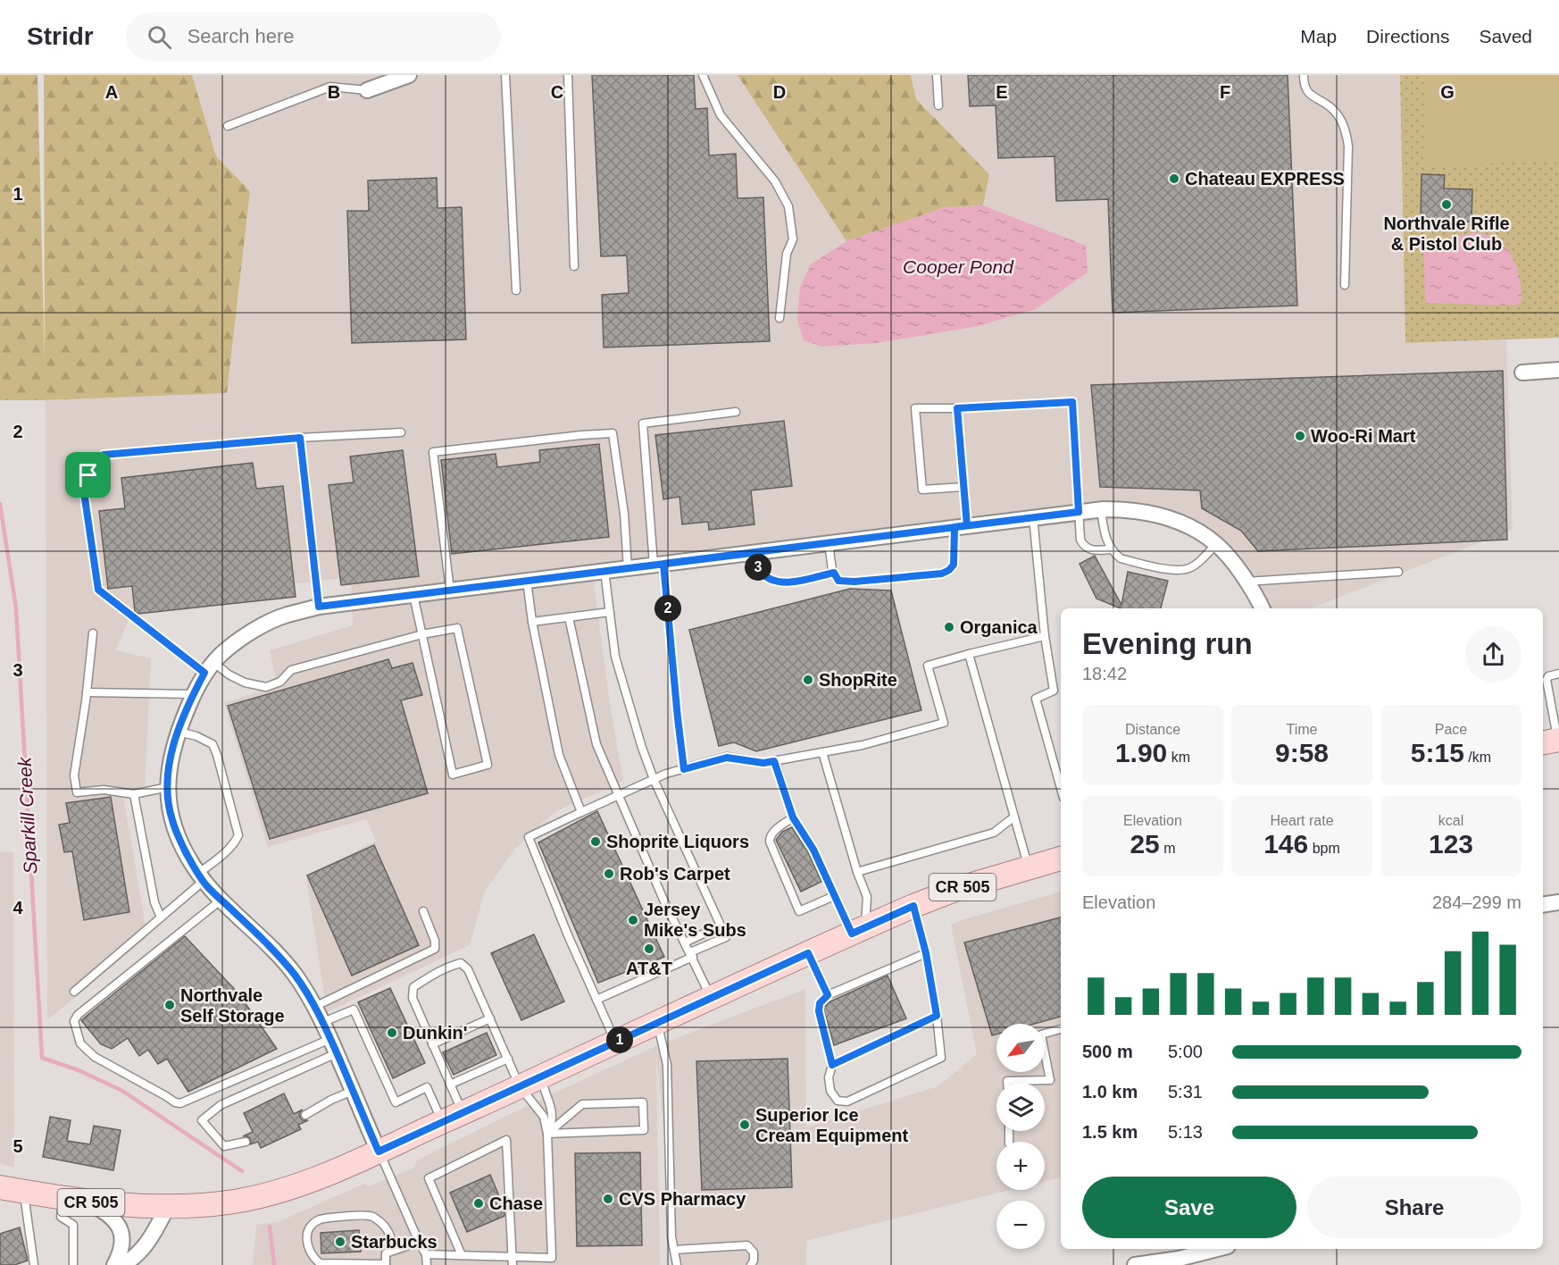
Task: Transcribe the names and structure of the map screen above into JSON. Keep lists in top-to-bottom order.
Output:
{
  "streets": {
    "main road": ["CR 505"]
  },
  "water": ["Cooper Pond", "Sparkill Creek"],
  "places": [
    "Chateau EXPRESS",
    "Northvale Rifle & Pistol Club",
    "Woo-Ri Mart",
    "Organica",
    "ShopRite",
    "Shoprite Liquors",
    "Rob's Carpet",
    "Jersey Mike's Subs",
    "AT&T",
    "Northvale Self Storage",
    "Dunkin'",
    "Superior Ice Cream Equipment",
    "CVS Pharmacy",
    "Chase",
    "Starbucks"
  ],
  "north": "bottom left",
  "page": {
    "header": "Stridr",
    "search": "Search here",
    "nav": ["Map", "Directions", "Saved"],
    "pins": ["3", "2", "1"],
    "heading": ["Evening run", "18:42"],
    "stats": [
      ["Distance", "1.90 km"],
      ["Time", "9:58"],
      ["Pace", "5:15 /km"],
      ["Elevation", "25 m"],
      ["Heart rate", "146 bpm"],
      ["kcal", "123"]
    ],
    "chart": ["Elevation", "284–299 m"],
    "map_buttons": ["+", "−"],
    "list": [
      {
        "name": "500 m",
        "note": "5:00"
      },
      {
        "name": "1.0 km",
        "note": "5:31"
      },
      {
        "name": "1.5 km",
        "note": "5:13"
      }
    ],
    "buttons": ["Save", "Share"]
  },
  "grid": {
    "columns": [
      "A",
      "B",
      "C",
      "D",
      "E",
      "F",
      "G"
    ],
    "rows": [
      "1",
      "2",
      "3",
      "4",
      "5"
    ]
  }
}
